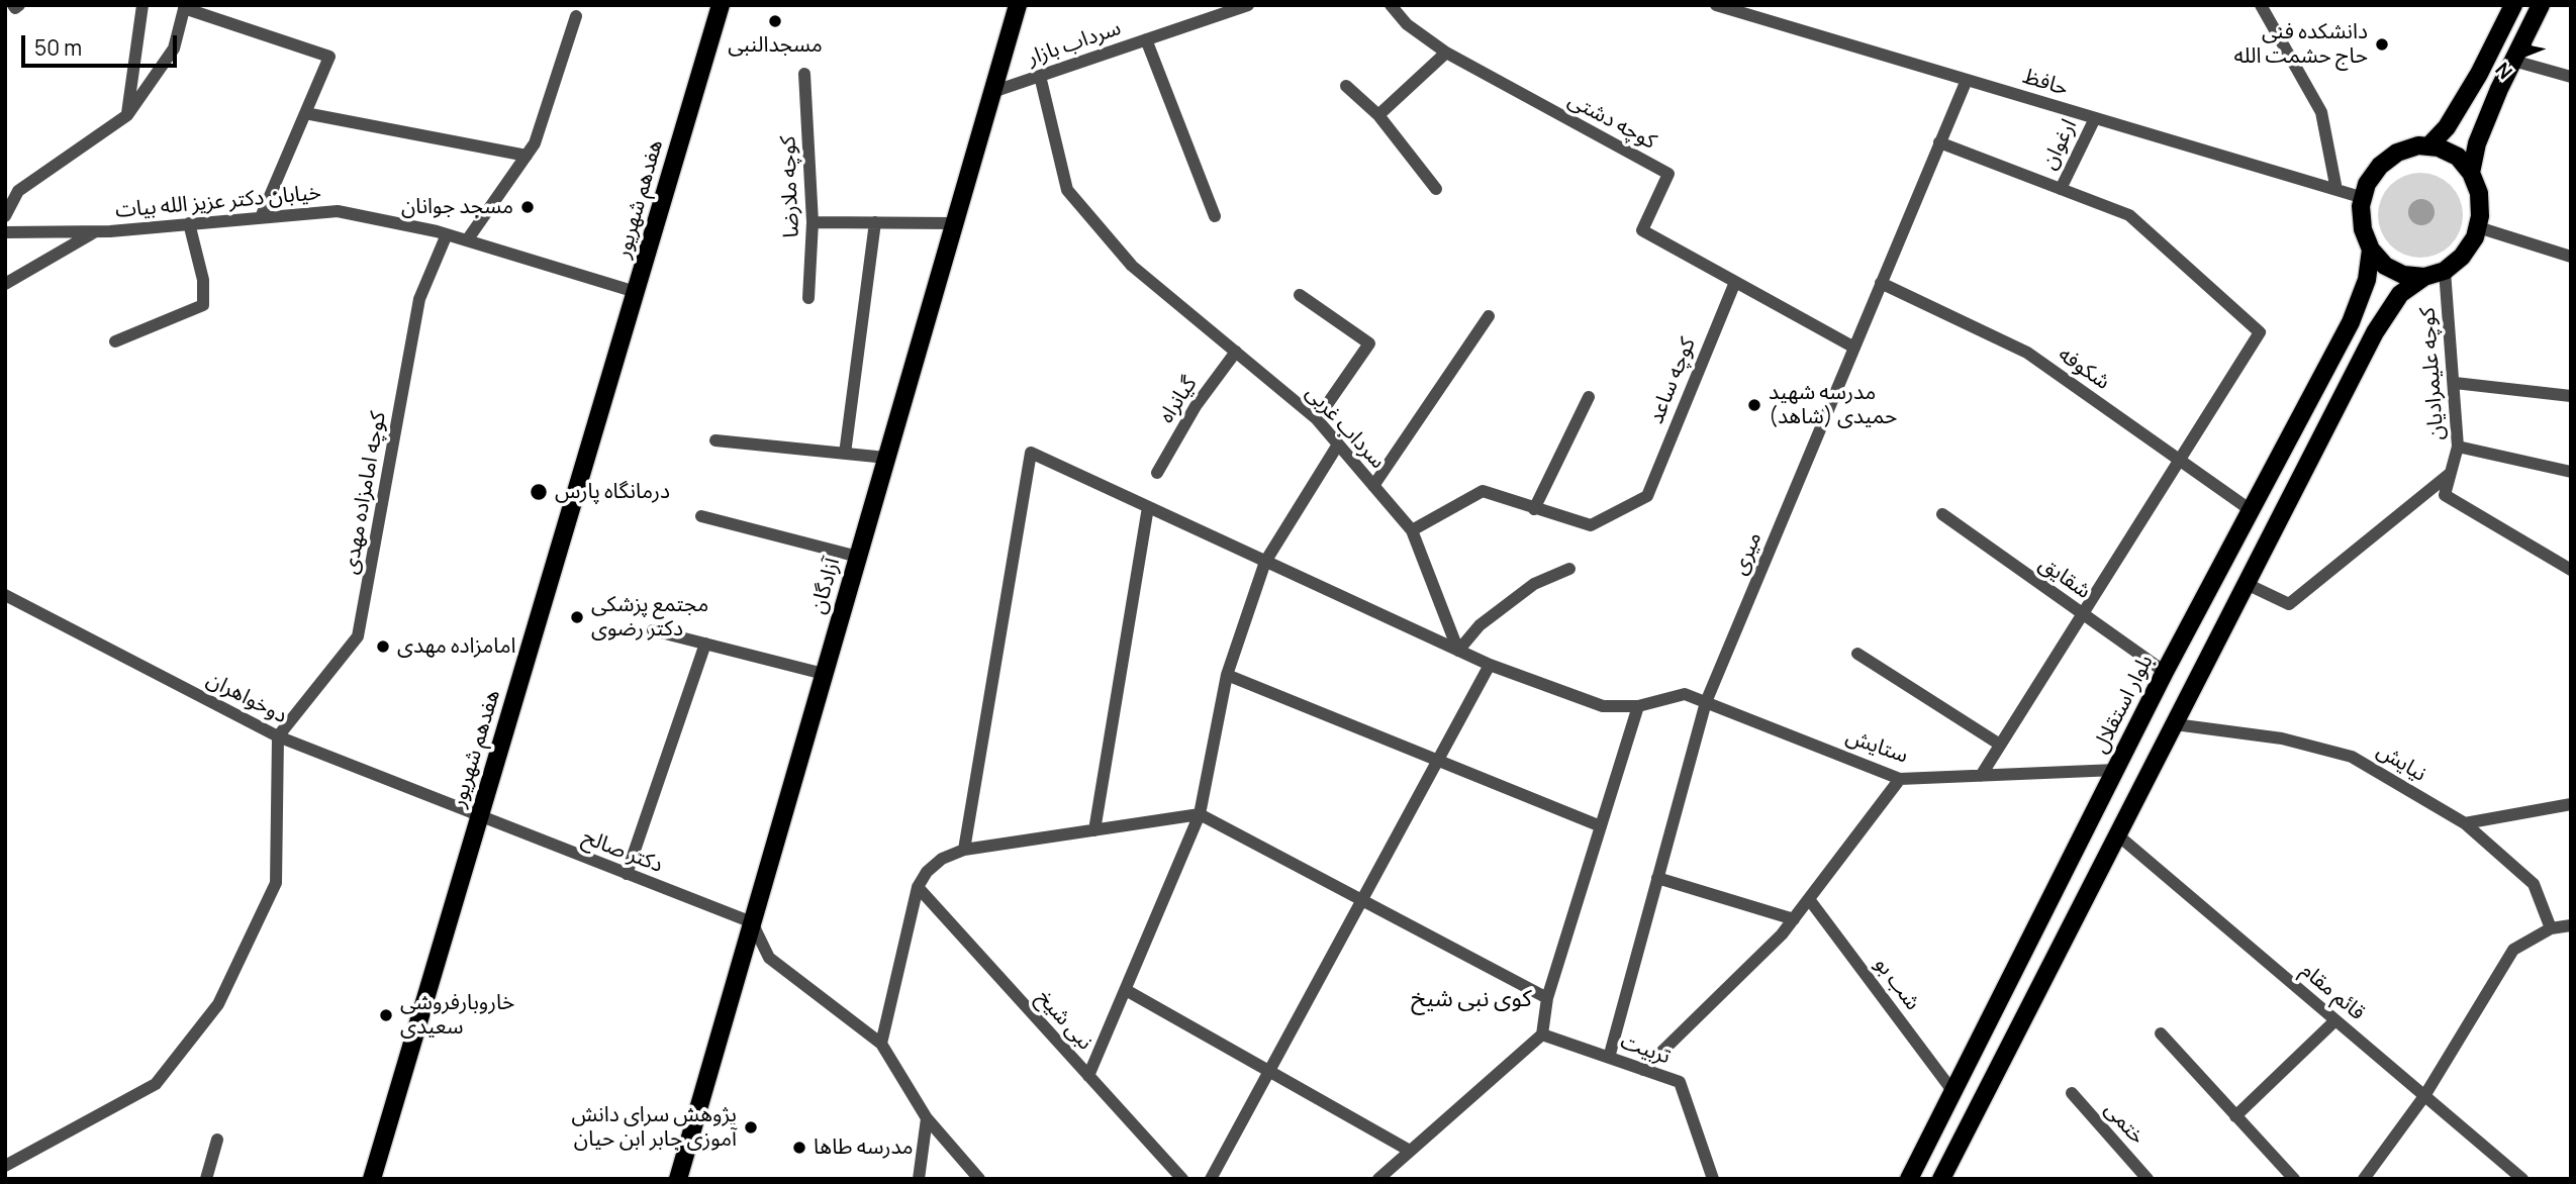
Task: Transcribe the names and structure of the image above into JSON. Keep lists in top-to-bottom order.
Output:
{
  "streets": {
    "main road": ["هفدهم شهریور", "آزادگان", "بلوار استقلال"],
    "street": [
      "سرداب بازار",
      "حافظ",
      "کوچه دشتی",
      "ارغوان",
      "کوچه ملارضا",
      "خیابان دکتر عزیز الله بیات",
      "شکوفه",
      "کوچه علیمرادیان",
      "کوچه ساعد",
      "گیانراه",
      "سرداب غربی",
      "کوچه امامزاده مهدی",
      "میری",
      "شقایق",
      "دوخواهران",
      "ستایش",
      "نیایش",
      "دکتر صالح",
      "شب بو",
      "قائم مقام",
      "نبی شیخ",
      "تربیت",
      "ختمی"
    ]
  },
  "crossings": [
    ["سرداب بازار", "سرداب غربی"],
    ["سرداب بازار", "آزادگان"],
    ["حافظ", "ارغوان"],
    ["حافظ", "کوچه علیمرادیان"],
    ["حافظ", "میری"],
    ["حافظ", "بلوار استقلال"],
    ["کوچه دشتی", "کوچه ساعد"],
    ["کوچه دشتی", "میری"],
    ["هفدهم شهریور", "خیابان دکتر عزیز الله بیات"],
    ["هفدهم شهریور", "دوخواهران"],
    ["هفدهم شهریور", "دکتر صالح"],
    ["خیابان دکتر عزیز الله بیات", "کوچه امامزاده مهدی"],
    ["شکوفه", "میری"],
    ["شکوفه", "بلوار استقلال"],
    ["کوچه علیمرادیان", "بلوار استقلال"],
    ["گیانراه", "سرداب غربی"],
    ["کوچه امامزاده مهدی", "دوخواهران"],
    ["میری", "ستایش"],
    ["میری", "تربیت"],
    ["شقایق", "بلوار استقلال"],
    ["آزادگان", "دکتر صالح"],
    ["دوخواهران", "دکتر صالح"],
    ["بلوار استقلال", "ستایش"],
    ["بلوار استقلال", "شب بو"]
  ],
  "districts": ["کوی نبی شیخ"],
  "places": [
    "مسجدالنبی",
    "دانشکده فنی حاج حشمت الله",
    "مسجد جوانان",
    "مدرسه شهید حمیدی (شاهد)",
    "درمانگاه پارس",
    "مجتمع پزشکی دکتر رضوی",
    "امامزاده مهدی",
    "خاروبارفروشی سعیدی",
    "پژوهش سرای دانش آموزی جابر ابن حیان",
    "مدرسه طاها"
  ],
  "scale_bar": "50 m",
  "north": "bottom left"
}
